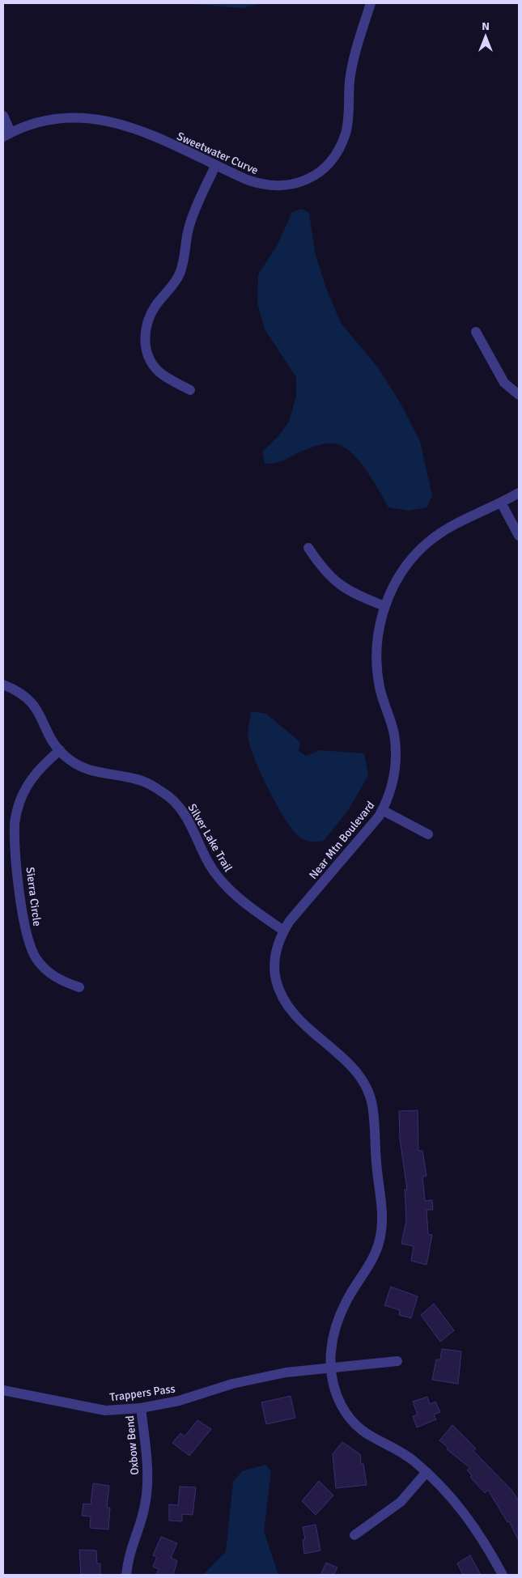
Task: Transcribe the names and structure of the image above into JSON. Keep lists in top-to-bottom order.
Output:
{
  "streets": {
    "street": [
      "Sweetwater Curve",
      "Silver Lake Trail",
      "Near Mtn Boulevard",
      "Sierra Circle",
      "Trappers Pass",
      "Oxbow Bend"
    ]
  },
  "crossings": [
    ["Silver Lake Trail", "Near Mtn Boulevard"],
    ["Silver Lake Trail", "Sierra Circle"],
    ["Near Mtn Boulevard", "Trappers Pass"],
    ["Trappers Pass", "Oxbow Bend"]
  ],
  "north": "top"
}
